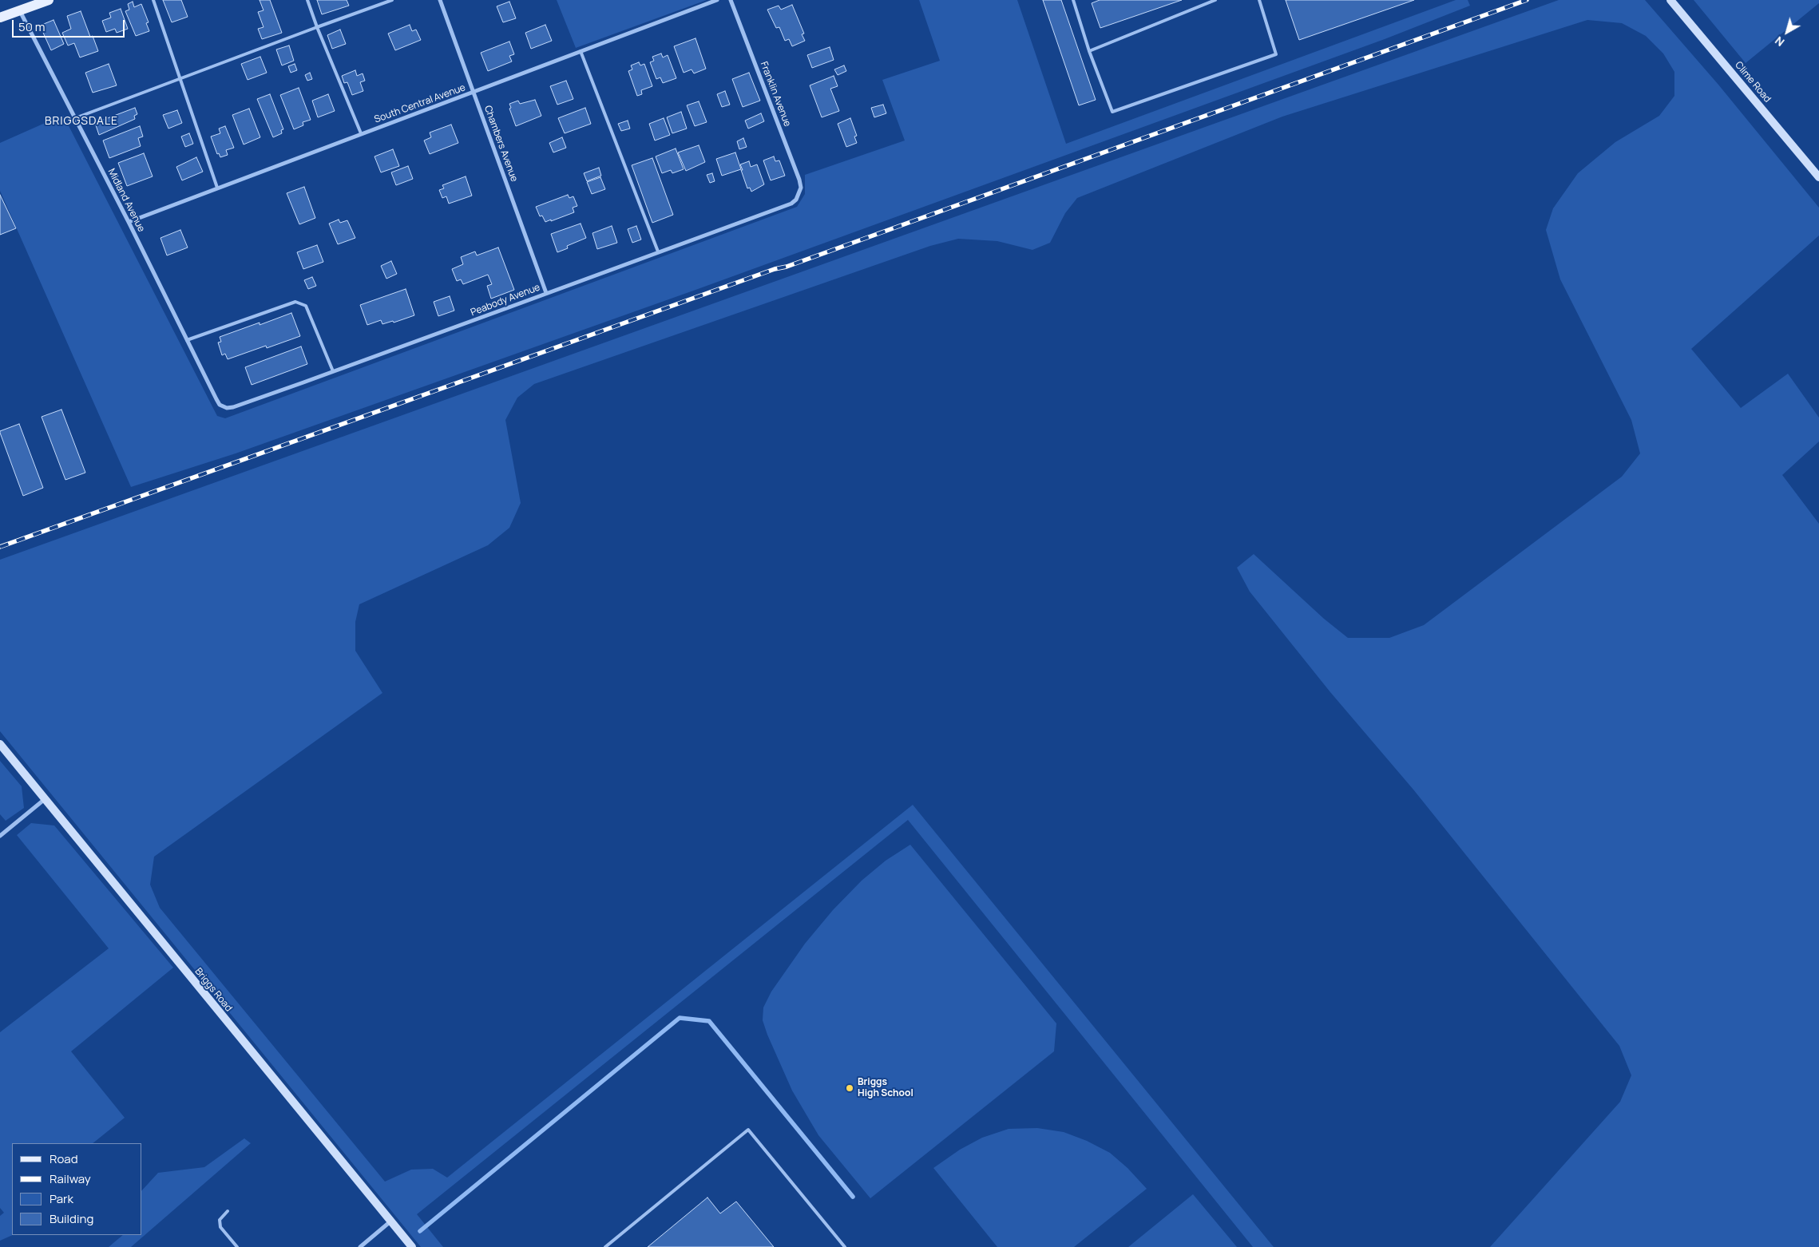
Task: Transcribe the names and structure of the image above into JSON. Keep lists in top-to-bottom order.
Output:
{
  "streets": {
    "street": [
      "Clime Road",
      "Franklin Avenue",
      "South Central Avenue",
      "Chambers Avenue",
      "Midland Avenue",
      "Peabody Avenue",
      "Briggs Road"
    ]
  },
  "crossings": [
    ["Franklin Avenue", "Peabody Avenue"],
    ["South Central Avenue", "Chambers Avenue"],
    ["South Central Avenue", "Midland Avenue"],
    ["Chambers Avenue", "Peabody Avenue"],
    ["Midland Avenue", "Peabody Avenue"]
  ],
  "districts": ["BRIGGSDALE"],
  "places": ["Briggs High School"],
  "legend": [
    "Road",
    "Railway",
    "Park",
    "Building"
  ],
  "scale_bar": "50 m",
  "north": "bottom left"
}
